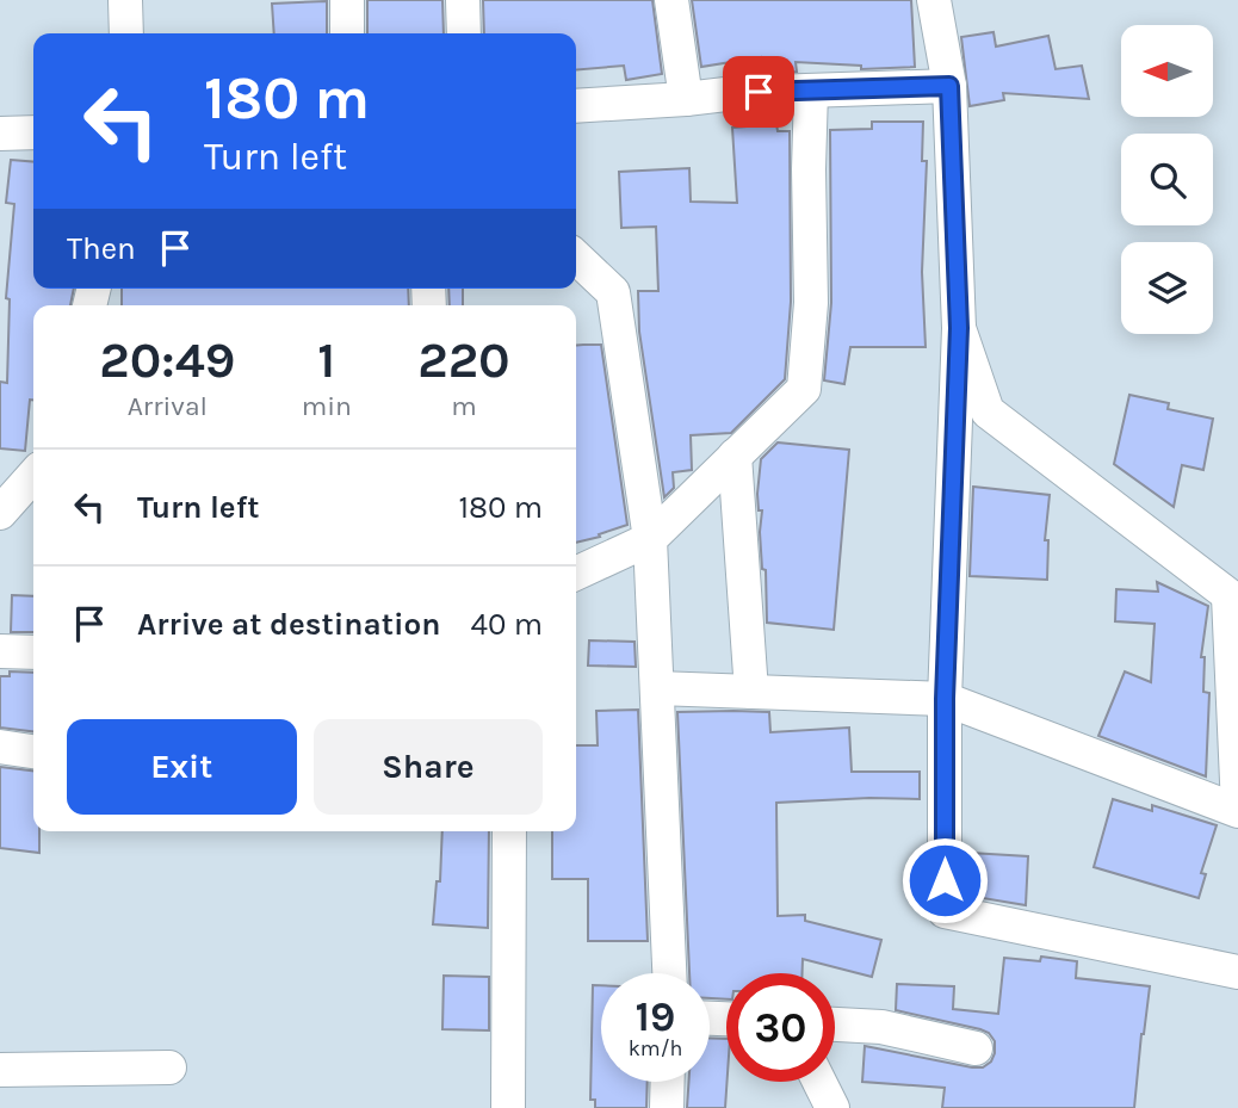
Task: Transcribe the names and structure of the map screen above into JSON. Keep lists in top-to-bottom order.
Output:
{
  "north": "left",
  "page": {
    "turn": ["180 m", "Turn left"],
    "then": "Then",
    "eta": [
      "20:49",
      "Arrival",
      "1",
      "min",
      "220",
      "m"
    ],
    "list": [
      {
        "name": "Turn left",
        "value": "180 m"
      },
      {
        "name": "Arrive at destination",
        "value": "40 m"
      }
    ],
    "buttons": ["Exit", "Share"],
    "speed": "19 km/h",
    "limit": "30"
  }
}
